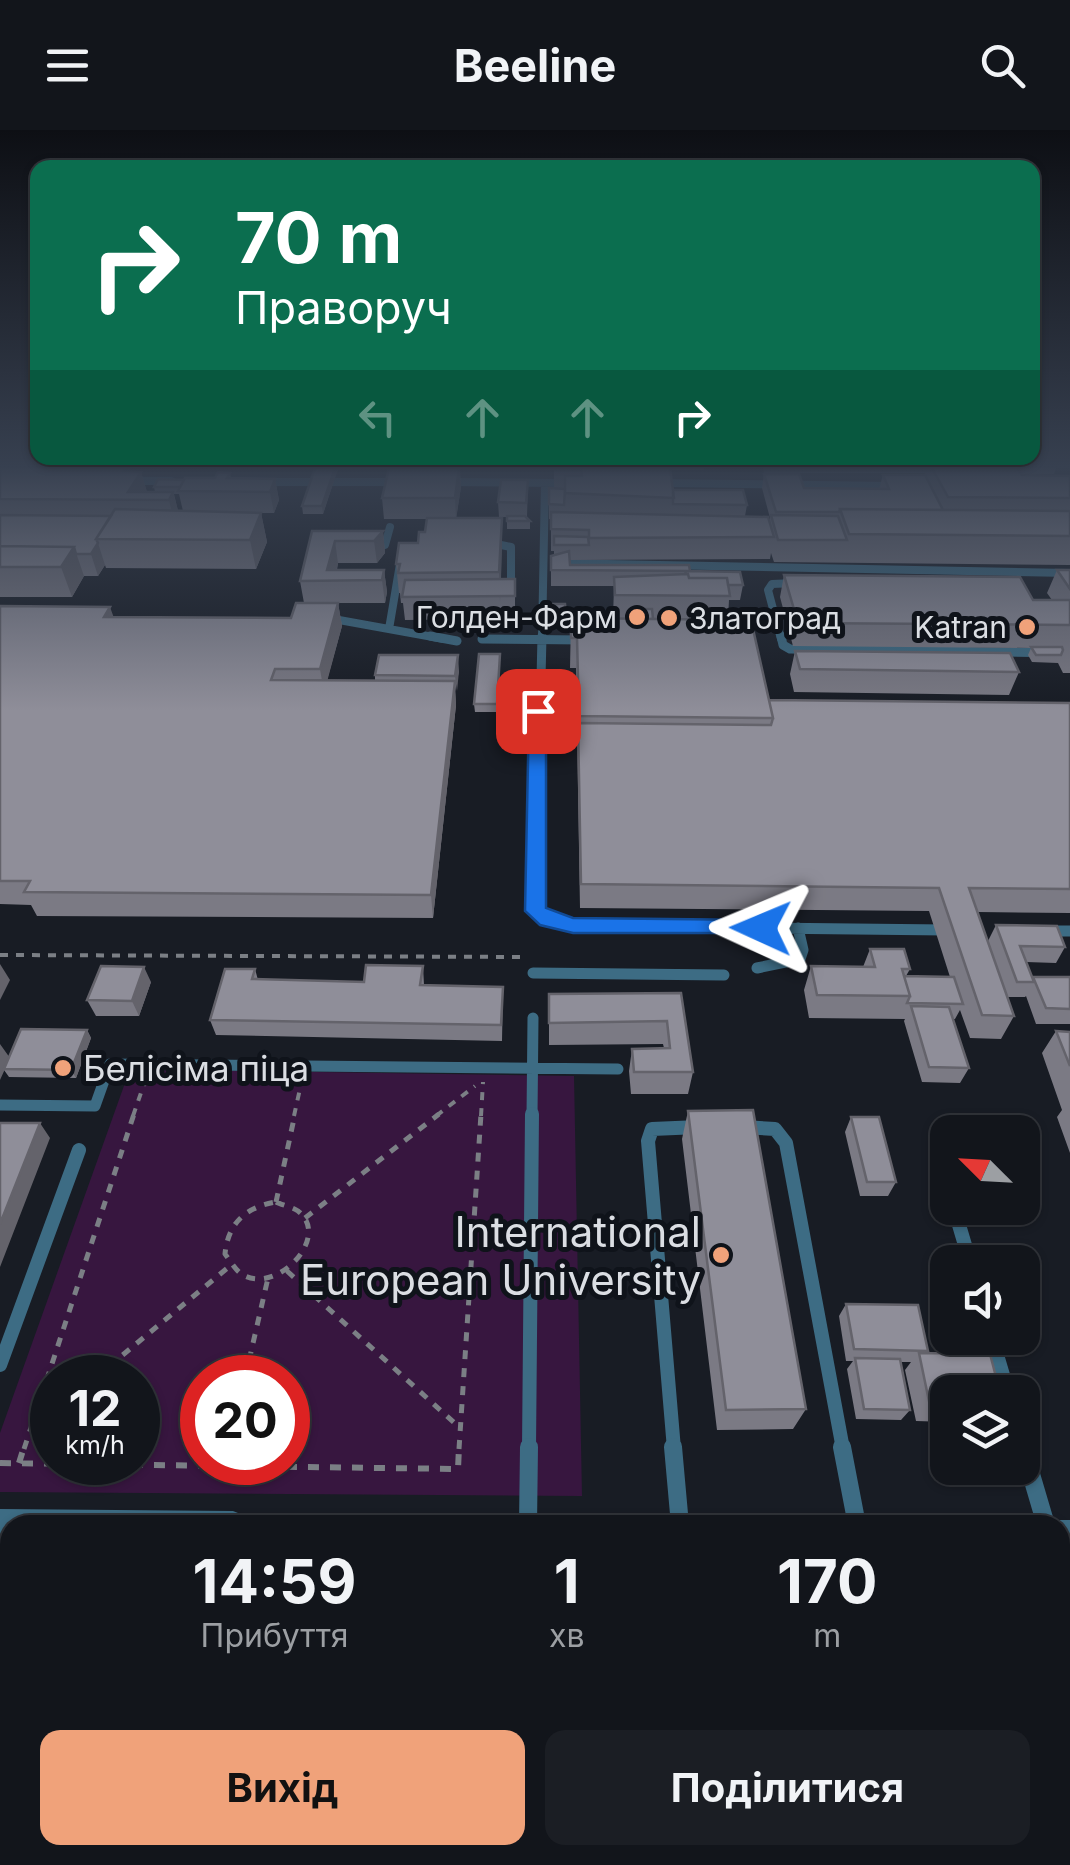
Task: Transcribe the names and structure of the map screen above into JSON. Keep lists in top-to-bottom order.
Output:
{
  "places": [
    "Голден-Фарм",
    "Златоград",
    "Katran",
    "Белісіма піца",
    "International European University"
  ],
  "north": "top left",
  "page": {
    "header": "Beeline",
    "turn": ["70 m", "Праворуч"],
    "speed": "12 km/h",
    "limit": "20",
    "eta": [
      "14:59",
      "Прибуття",
      "1",
      "хв",
      "170",
      "m"
    ],
    "buttons": ["Вихід", "Поділитися"]
  }
}
